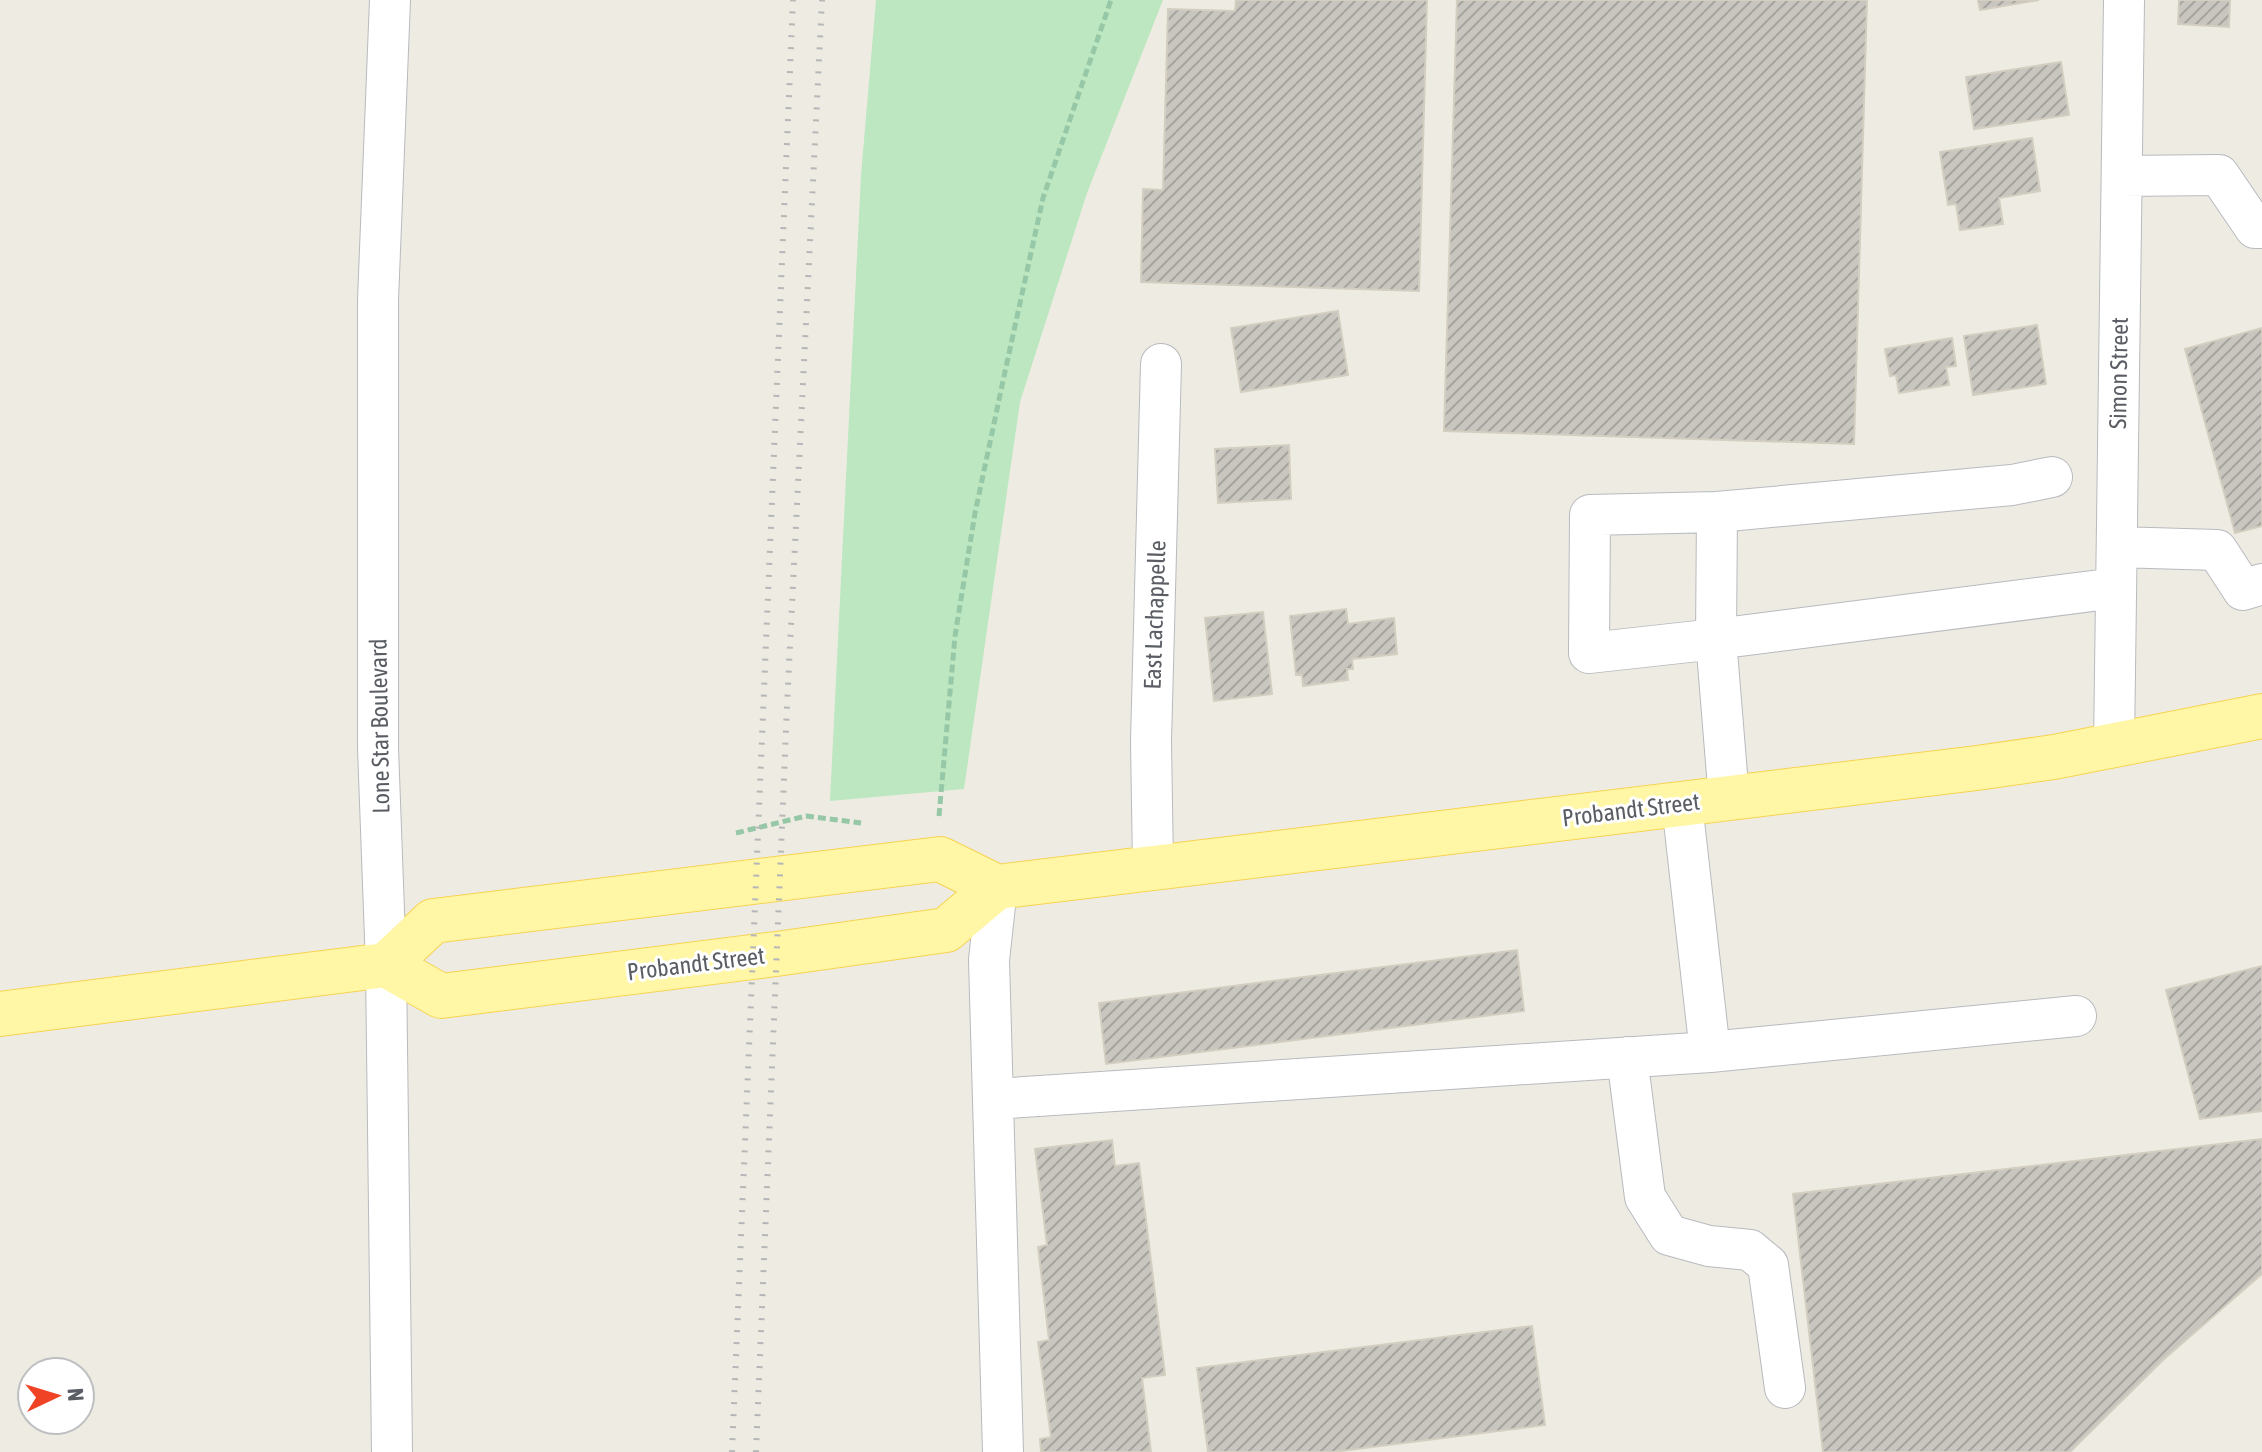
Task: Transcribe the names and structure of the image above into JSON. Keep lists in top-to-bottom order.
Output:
{
  "streets": {
    "main road": ["Probandt Street"],
    "street": ["Simon Street", "East Lachappelle", "Lone Star Boulevard"]
  },
  "crossings": [
    ["Simon Street", "Probandt Street"],
    ["East Lachappelle", "Probandt Street"],
    ["Lone Star Boulevard", "Probandt Street"]
  ],
  "north": "right"
}
